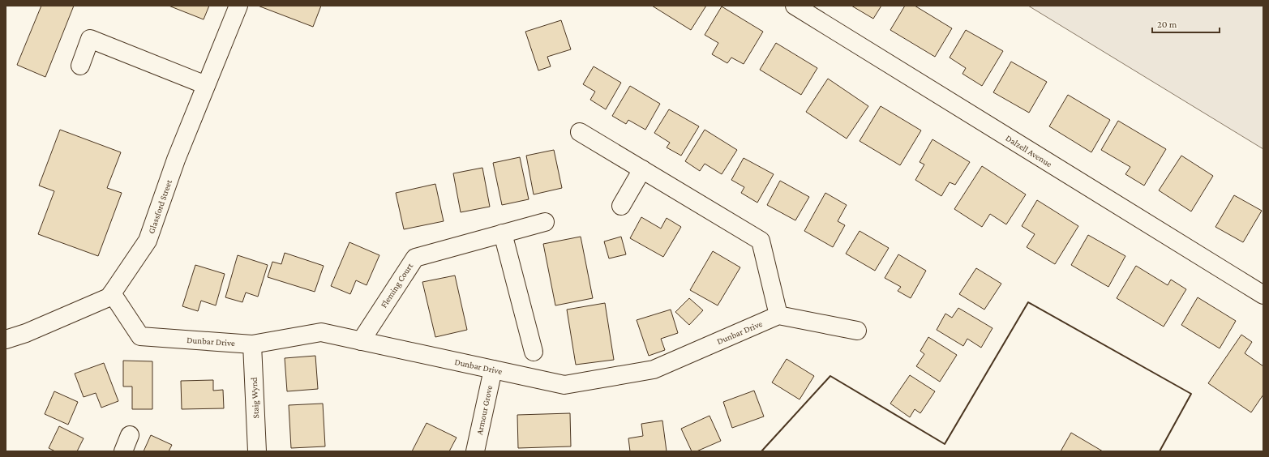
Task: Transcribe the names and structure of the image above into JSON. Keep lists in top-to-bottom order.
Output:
{
  "streets": {
    "street": [
      "Dalzell Avenue",
      "Glassford Street",
      "Fleming Court",
      "Dunbar Drive",
      "Staig Wynd",
      "Armour Grove"
    ]
  },
  "crossings": [
    ["Glassford Street", "Dunbar Drive"],
    ["Fleming Court", "Dunbar Drive"],
    ["Dunbar Drive", "Staig Wynd"],
    ["Dunbar Drive", "Armour Grove"]
  ],
  "scale_bar": "20 m"
}
